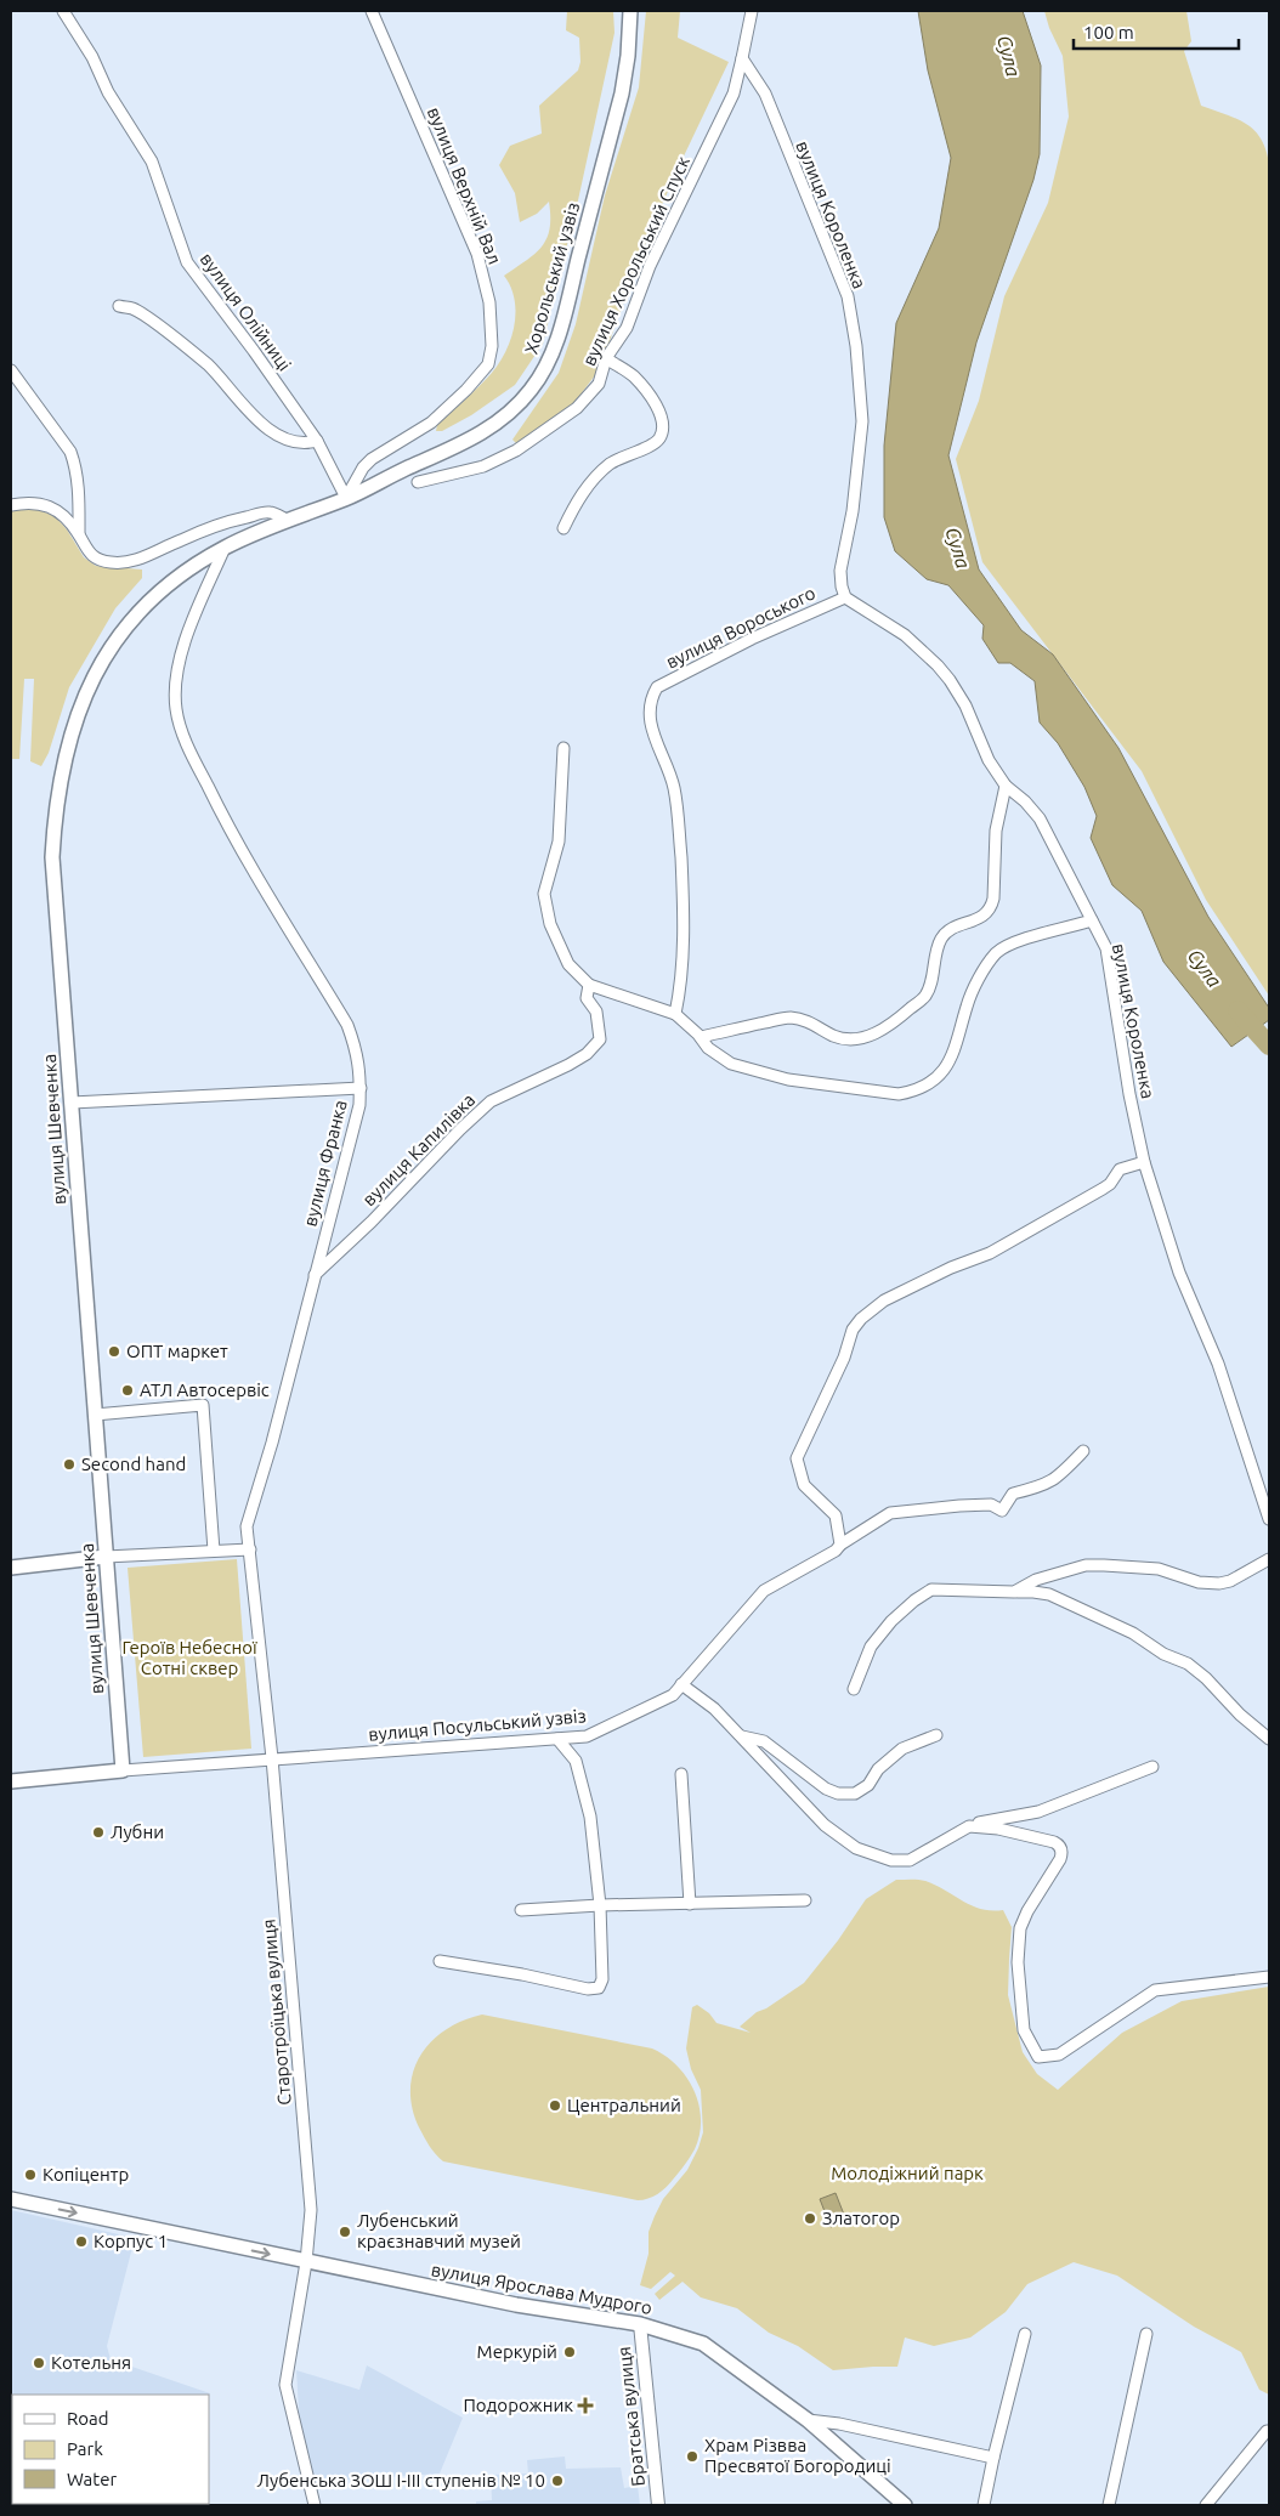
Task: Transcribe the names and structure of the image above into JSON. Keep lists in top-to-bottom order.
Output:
{
  "streets": {
    "main road": ["Хорольський узвіз", "вулиця Шевченка", "вулиця Ярослава Мудрого"],
    "street": [
      "вулиця Верхній Вал",
      "вулиця Короленка",
      "вулиця Хорольський Спуск",
      "вулиця Олійниці",
      "вулиця Вороського",
      "вулиця Капилівка",
      "вулиця Франка",
      "вулиця Посульський узвіз",
      "Старотроїцька вулиця",
      "Братська вулиця"
    ]
  },
  "crossings": [
    ["вулиця Верхній Вал", "Хорольський узвіз"],
    ["вулиця Верхній Вал", "вулиця Олійниці"],
    ["вулиця Короленка", "вулиця Хорольський Спуск"],
    ["вулиця Короленка", "вулиця Вороського"],
    ["Хорольський узвіз", "вулиця Олійниці"],
    ["Хорольський узвіз", "вулиця Шевченка"],
    ["Хорольський узвіз", "вулиця Франка"],
    ["вулиця Шевченка", "вулиця Франка"],
    ["вулиця Шевченка", "вулиця Посульський узвіз"],
    ["вулиця Капилівка", "вулиця Франка"],
    ["вулиця Франка", "вулиця Посульський узвіз"],
    ["вулиця Франка", "Старотроїцька вулиця"],
    ["вулиця Посульський узвіз", "Старотроїцька вулиця"],
    ["Старотроїцька вулиця", "вулиця Ярослава Мудрого"],
    ["вулиця Ярослава Мудрого", "Братська вулиця"]
  ],
  "water": ["Сула"],
  "parks": ["Героїв Небесної Сотні сквер", "Молодіжний парк"],
  "places": {
    "other": [
      "ОПТ маркет",
      "АТЛ Автосервіс",
      "Second hand",
      "Лубни",
      "Центральний",
      "Копіцентр",
      "Златогор",
      "Лубенський краєзнавчий музей",
      "Корпус 1",
      "Меркурій",
      "Котельня",
      "Храм Різвва Пресвятої Богородиці",
      "Лубенська ЗОШ І-ІІІ ступенів № 10"
    ],
    "health": ["Подорожник"]
  },
  "legend": ["Road", "Park", "Water"],
  "scale_bar": "100 m"
}
